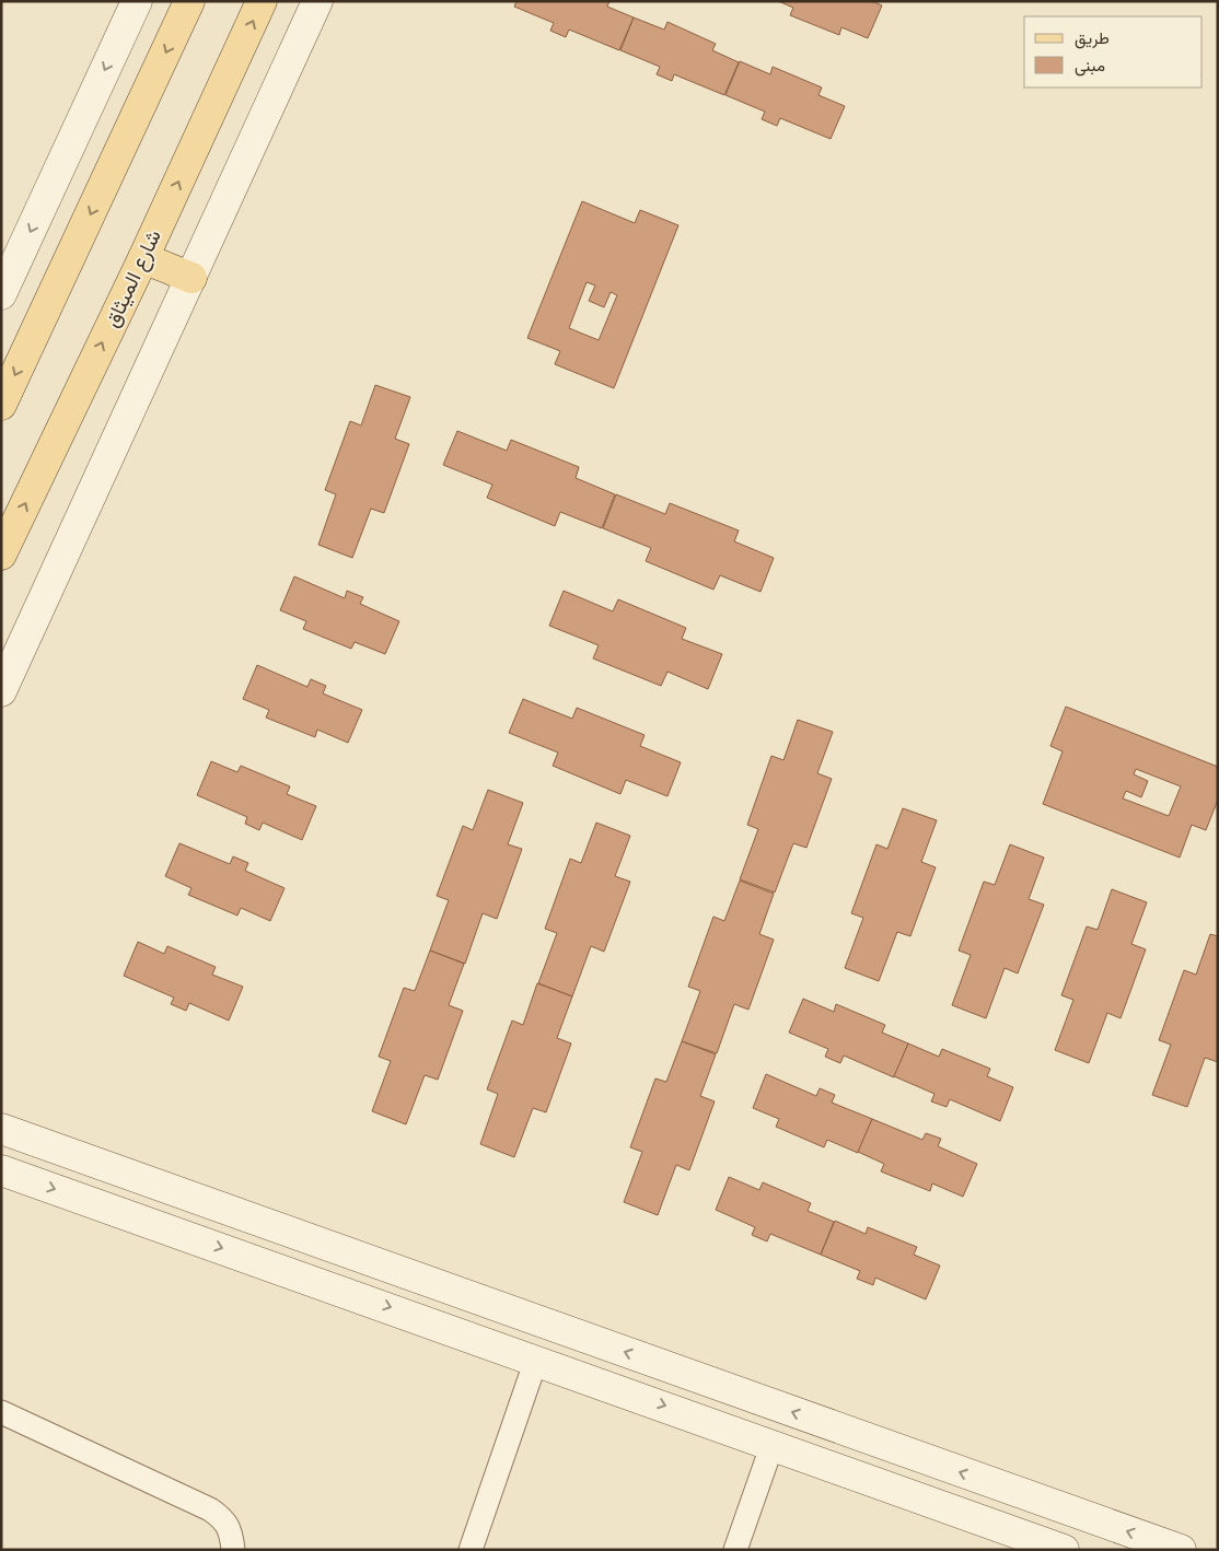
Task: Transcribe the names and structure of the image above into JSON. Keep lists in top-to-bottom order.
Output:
{
  "streets": {
    "main road": ["شارع الميثاق"]
  },
  "legend": ["طريق", "مبنى"]
}
